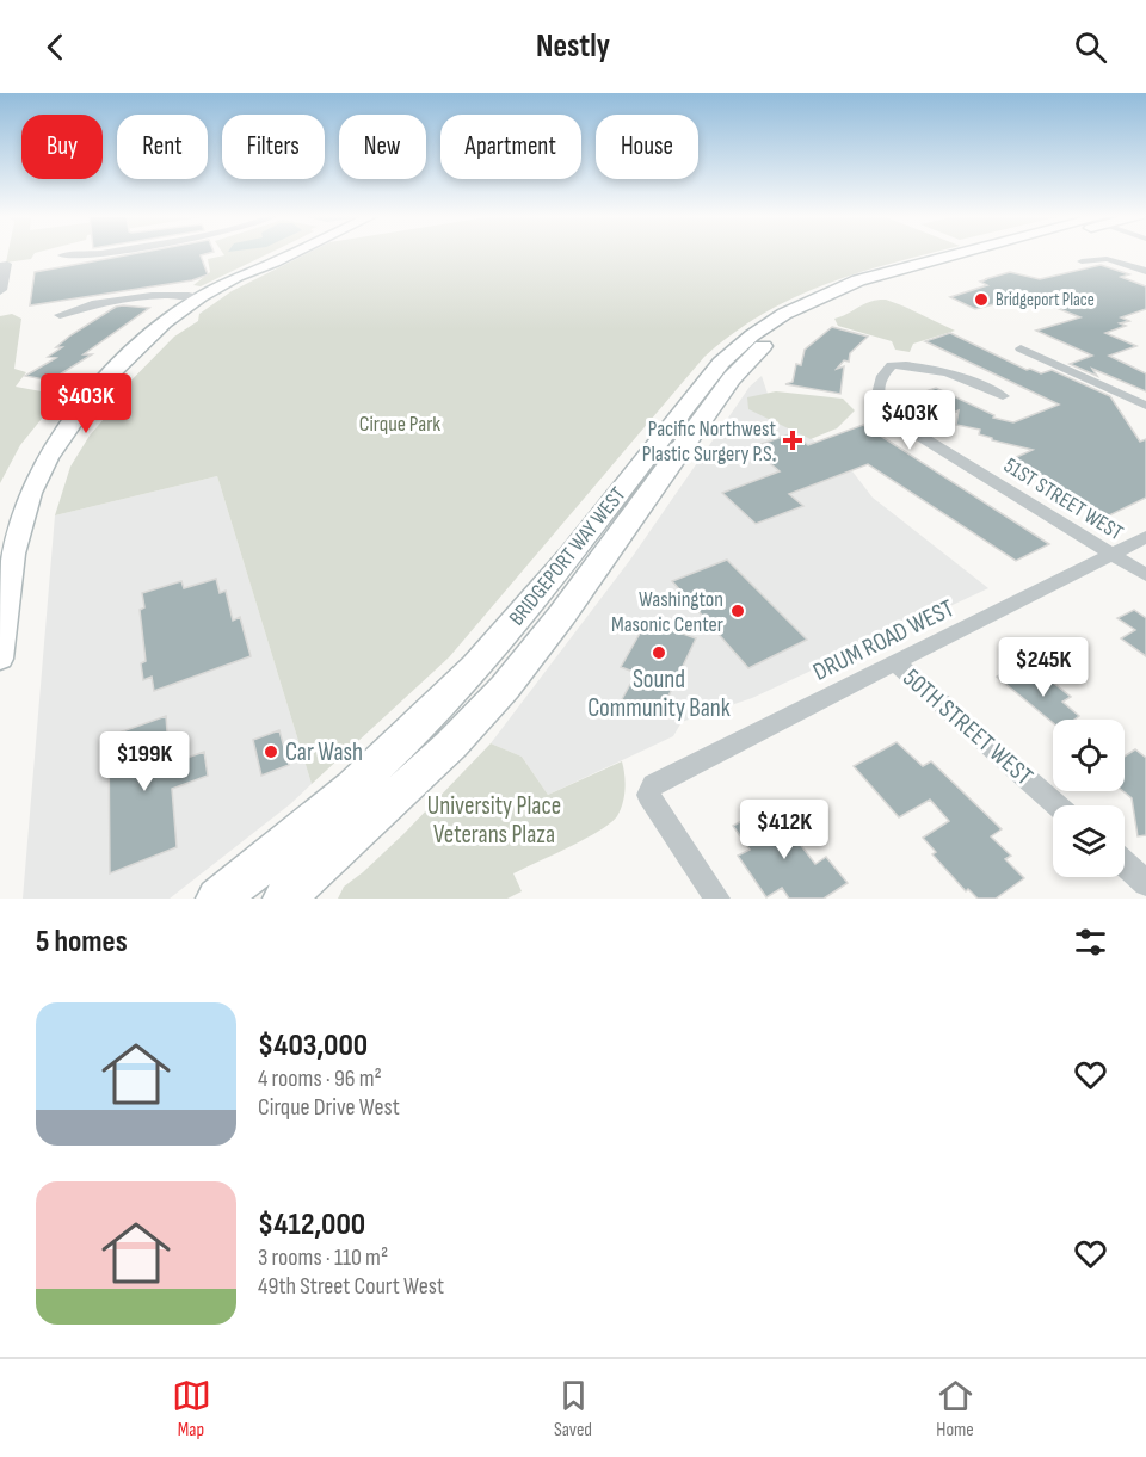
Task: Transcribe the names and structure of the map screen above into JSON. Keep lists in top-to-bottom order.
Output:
{
  "streets": {
    "main road": ["BRIDGEPORT WAY WEST"],
    "street": ["51ST STREET WEST", "DRUM ROAD WEST", "50TH STREET WEST"]
  },
  "crossings": [
    ["51ST STREET WEST", "DRUM ROAD WEST"],
    ["DRUM ROAD WEST", "50TH STREET WEST"]
  ],
  "parks": ["Cirque Park", "University Place Veterans Plaza"],
  "places": {
    "other": [
      "Bridgeport Place",
      "Washington Masonic Center",
      "Sound Community Bank",
      "Car Wash"
    ],
    "health": ["Pacific Northwest Plastic Surgery P.S."]
  },
  "page": {
    "header": "Nestly",
    "chip": [
      "Buy",
      "Rent",
      "Filters",
      "New",
      "Apartment",
      "House"
    ],
    "price": [
      "$403K",
      "$403K",
      "$245K",
      "$199K",
      "$412K"
    ],
    "heading": "5 homes",
    "list": [
      {
        "name": "$403,000",
        "note": "4 rooms · 96 m² · Cirque Drive West"
      },
      {
        "name": "$412,000",
        "note": "3 rooms · 110 m² · 49th Street Court West"
      }
    ],
    "tabs": ["Map", "Saved", "Home"]
  }
}
